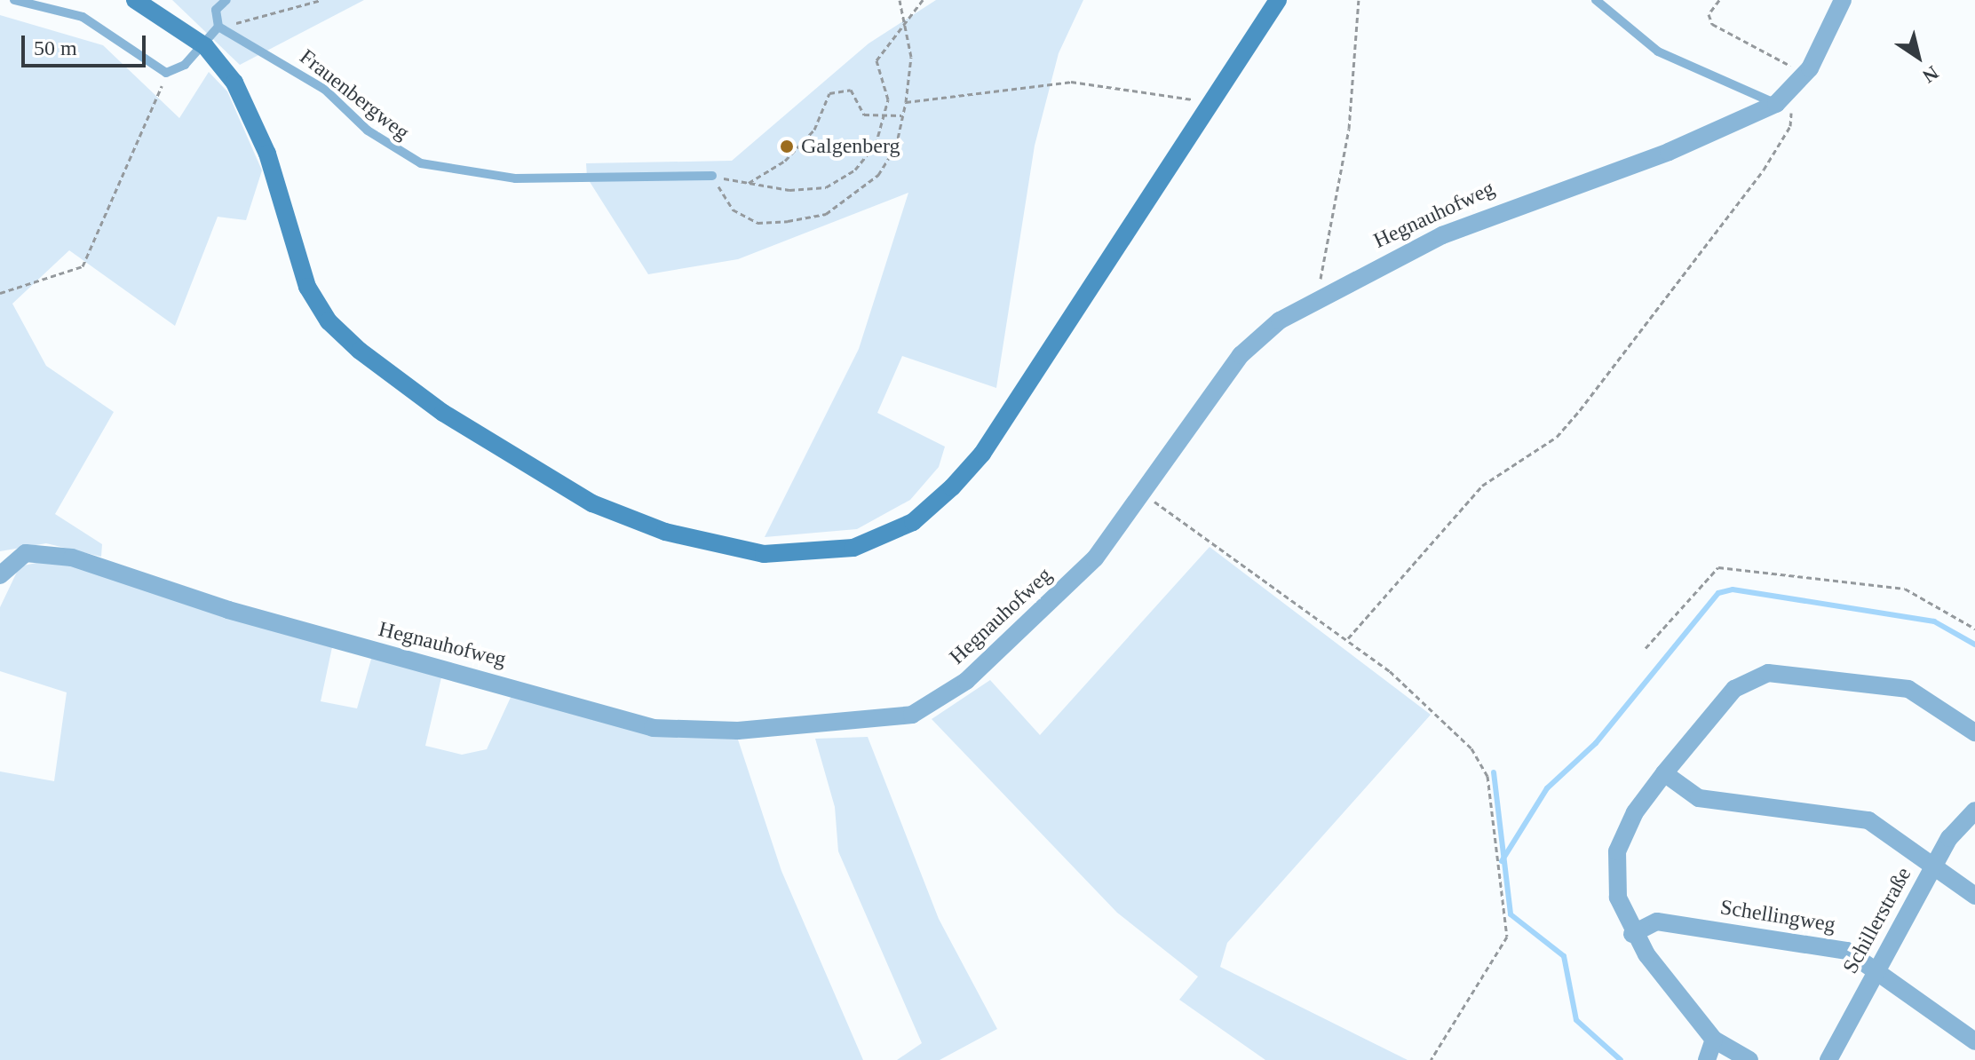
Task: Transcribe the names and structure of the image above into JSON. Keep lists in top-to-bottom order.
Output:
{
  "streets": {
    "street": ["Hegnauhofweg", "Schellingweg", "Schillerstraße"],
    "lane": ["Frauenbergweg"]
  },
  "crossings": [
    ["Schellingweg", "Schillerstraße"]
  ],
  "places": ["Galgenberg"],
  "scale_bar": "50 m",
  "north": "bottom right"
}
